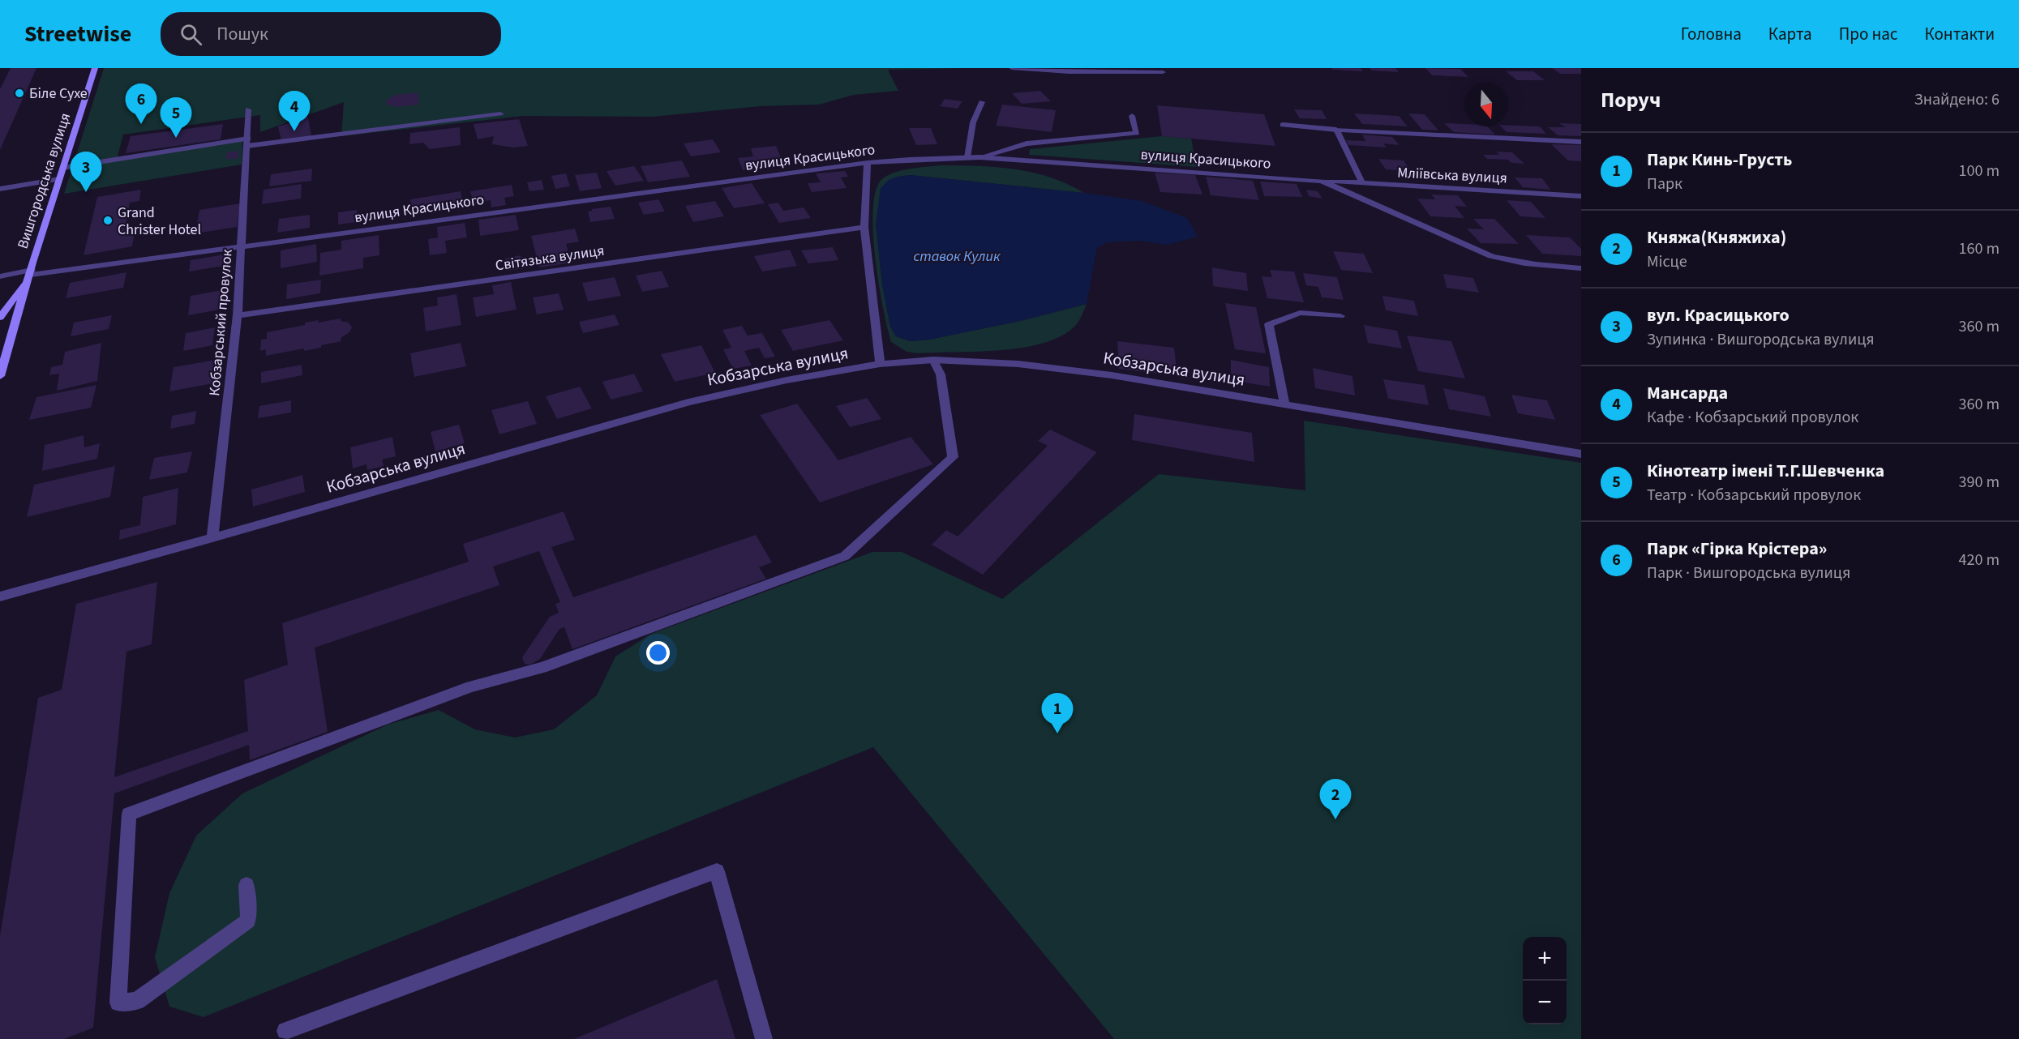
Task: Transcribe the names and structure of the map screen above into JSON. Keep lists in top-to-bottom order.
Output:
{
  "streets": {
    "main road": ["Вишгородська вулиця"],
    "street": [
      "вулиця Красицького",
      "Мліївська вулиця",
      "Світязька вулиця",
      "Кобзарський провулок",
      "Кобзарська вулиця"
    ]
  },
  "crossings": [
    ["вулиця Красицького", "Мліївська вулиця"],
    ["вулиця Красицького", "Вишгородська вулиця"],
    ["вулиця Красицького", "Кобзарський провулок"],
    ["Світязька вулиця", "Кобзарський провулок"],
    ["Кобзарський провулок", "Кобзарська вулиця"]
  ],
  "water": ["ставок Кулик"],
  "places": ["Біле Сухе", "Grand Christer Hotel"],
  "north": "bottom",
  "page": {
    "header": "Streetwise",
    "search": "Пошук",
    "nav": [
      "Головна",
      "Карта",
      "Про нас",
      "Контакти"
    ],
    "heading": ["Поруч", "Знайдено: 6"],
    "pins": [
      "6",
      "4",
      "5",
      "3",
      "1",
      "2"
    ],
    "list": [
      {
        "mark": "1",
        "name": "Парк Кинь-Грусть",
        "note": "Парк",
        "value": "100 m"
      },
      {
        "mark": "2",
        "name": "Княжа(Княжиха)",
        "note": "Місце",
        "value": "160 m"
      },
      {
        "mark": "3",
        "name": "вул. Красицького",
        "note": "Зупинка · Вишгородська вулиця",
        "value": "360 m"
      },
      {
        "mark": "4",
        "name": "Мансарда",
        "note": "Кафе · Кобзарський провулок",
        "value": "360 m"
      },
      {
        "mark": "5",
        "name": "Кінотеатр імені Т.Г.Шевченка",
        "note": "Театр · Кобзарський провулок",
        "value": "390 m"
      },
      {
        "mark": "6",
        "name": "Парк «Гірка Крістера»",
        "note": "Парк · Вишгородська вулиця",
        "value": "420 m"
      }
    ],
    "map_buttons": ["+", "−"]
  }
}
